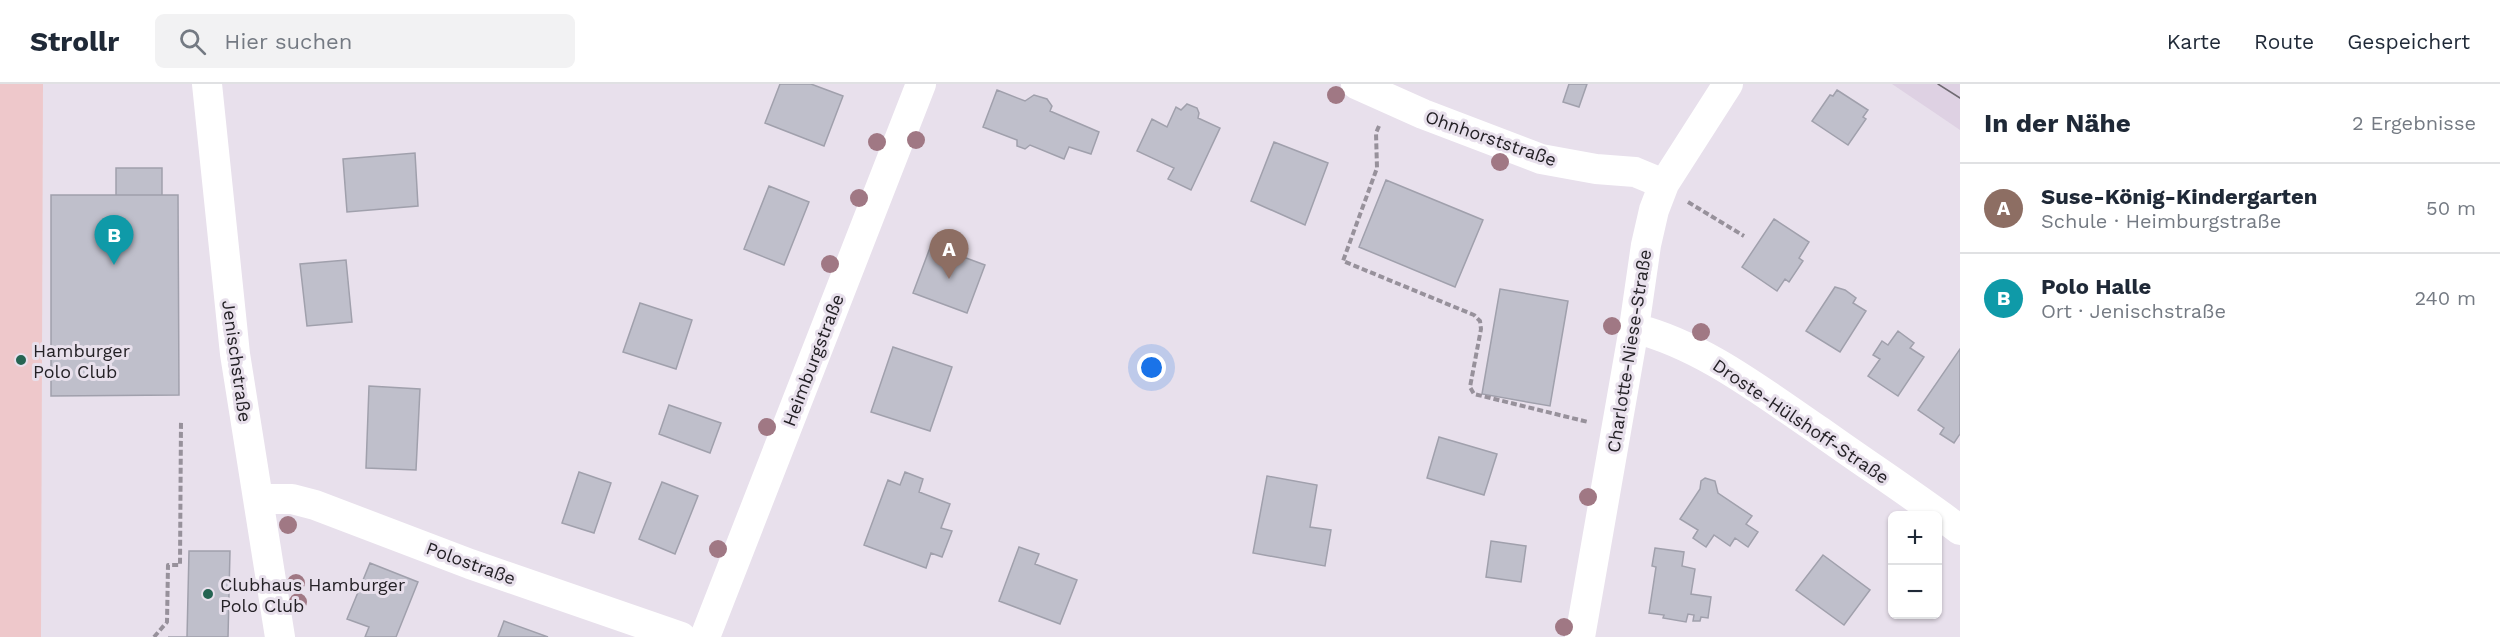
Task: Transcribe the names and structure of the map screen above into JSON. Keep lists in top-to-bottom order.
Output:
{
  "streets": {
    "street": [
      "Ohnhorststraße",
      "Charlotte-Niese-Straße",
      "Heimburgstraße",
      "Jenischstraße",
      "Droste-Hülshoff-Straße",
      "Polostraße"
    ]
  },
  "crossings": [
    ["Ohnhorststraße", "Charlotte-Niese-Straße"],
    ["Charlotte-Niese-Straße", "Droste-Hülshoff-Straße"],
    ["Jenischstraße", "Polostraße"]
  ],
  "places": ["Hamburger Polo Club", "Clubhaus Hamburger Polo Club"],
  "page": {
    "header": "Strollr",
    "search": "Hier suchen",
    "nav": ["Karte", "Route", "Gespeichert"],
    "heading": ["In der Nähe", "2 Ergebnisse"],
    "list": [
      {
        "mark": "A",
        "name": "Suse-König-Kindergarten",
        "note": "Schule · Heimburgstraße",
        "value": "50 m"
      },
      {
        "mark": "B",
        "name": "Polo Halle",
        "note": "Ort · Jenischstraße",
        "value": "240 m"
      }
    ],
    "pins": ["B", "A"],
    "map_buttons": ["+", "−"]
  }
}
